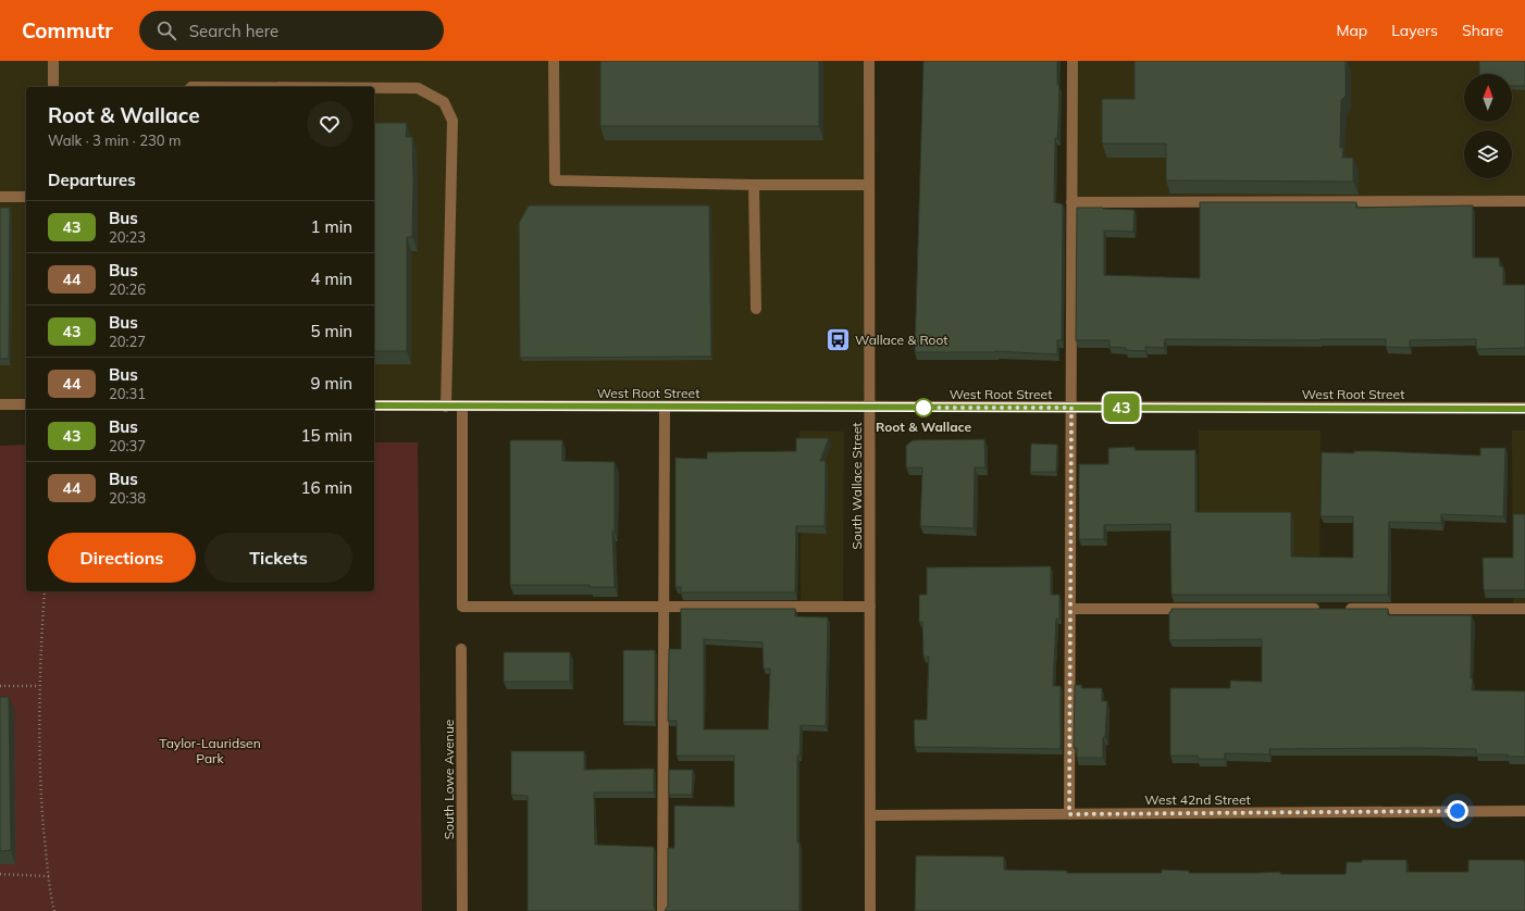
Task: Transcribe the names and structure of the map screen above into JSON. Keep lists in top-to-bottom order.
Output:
{
  "streets": {
    "street": [
      "West Root Street",
      "South Wallace Street",
      "South Lowe Avenue",
      "West 42nd Street"
    ]
  },
  "crossings": [
    ["West Root Street", "South Wallace Street"],
    ["South Wallace Street", "West 42nd Street"]
  ],
  "parks": ["Taylor-Lauridsen Park"],
  "places": {
    "bus stop": ["Wallace & Root"],
    "other": ["Root & Wallace"]
  },
  "lines": ["bus line 43"],
  "north": "top",
  "page": {
    "header": "Commutr",
    "search": "Search here",
    "nav": ["Map", "Layers", "Share"],
    "on_map": "43",
    "heading": [
      ["Root & Wallace", "Walk · 3 min · 230 m"],
      "Departures"
    ],
    "list": [
      {
        "mark": "43",
        "name": "Bus",
        "note": "20:23",
        "value": "1 min"
      },
      {
        "mark": "44",
        "name": "Bus",
        "note": "20:26",
        "value": "4 min"
      },
      {
        "mark": "43",
        "name": "Bus",
        "note": "20:27",
        "value": "5 min"
      },
      {
        "mark": "44",
        "name": "Bus",
        "note": "20:31",
        "value": "9 min"
      },
      {
        "mark": "43",
        "name": "Bus",
        "note": "20:37",
        "value": "15 min"
      },
      {
        "mark": "44",
        "name": "Bus",
        "note": "20:38",
        "value": "16 min"
      }
    ],
    "buttons": ["Directions", "Tickets"]
  }
}
